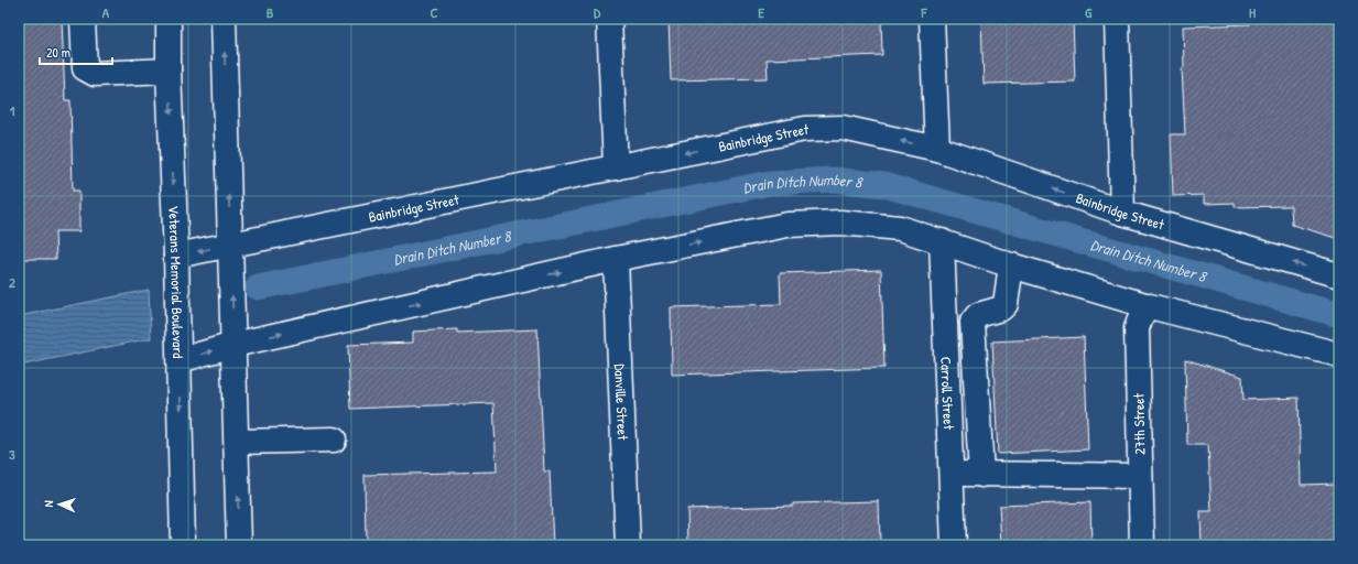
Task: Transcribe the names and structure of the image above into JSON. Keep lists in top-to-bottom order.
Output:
{
  "streets": {
    "street": [
      "Bainbridge Street",
      "Veterans Memorial Boulevard",
      "Carroll Street",
      "Danville Street",
      "27th Street"
    ]
  },
  "crossings": [
    ["Bainbridge Street", "Veterans Memorial Boulevard"]
  ],
  "water": ["Drain Ditch Number 8"],
  "scale_bar": "20 m",
  "north": "left",
  "grid": {
    "columns": [
      "A",
      "B",
      "C",
      "D",
      "E",
      "F",
      "G",
      "H"
    ],
    "rows": ["1", "2", "3"]
  }
}
